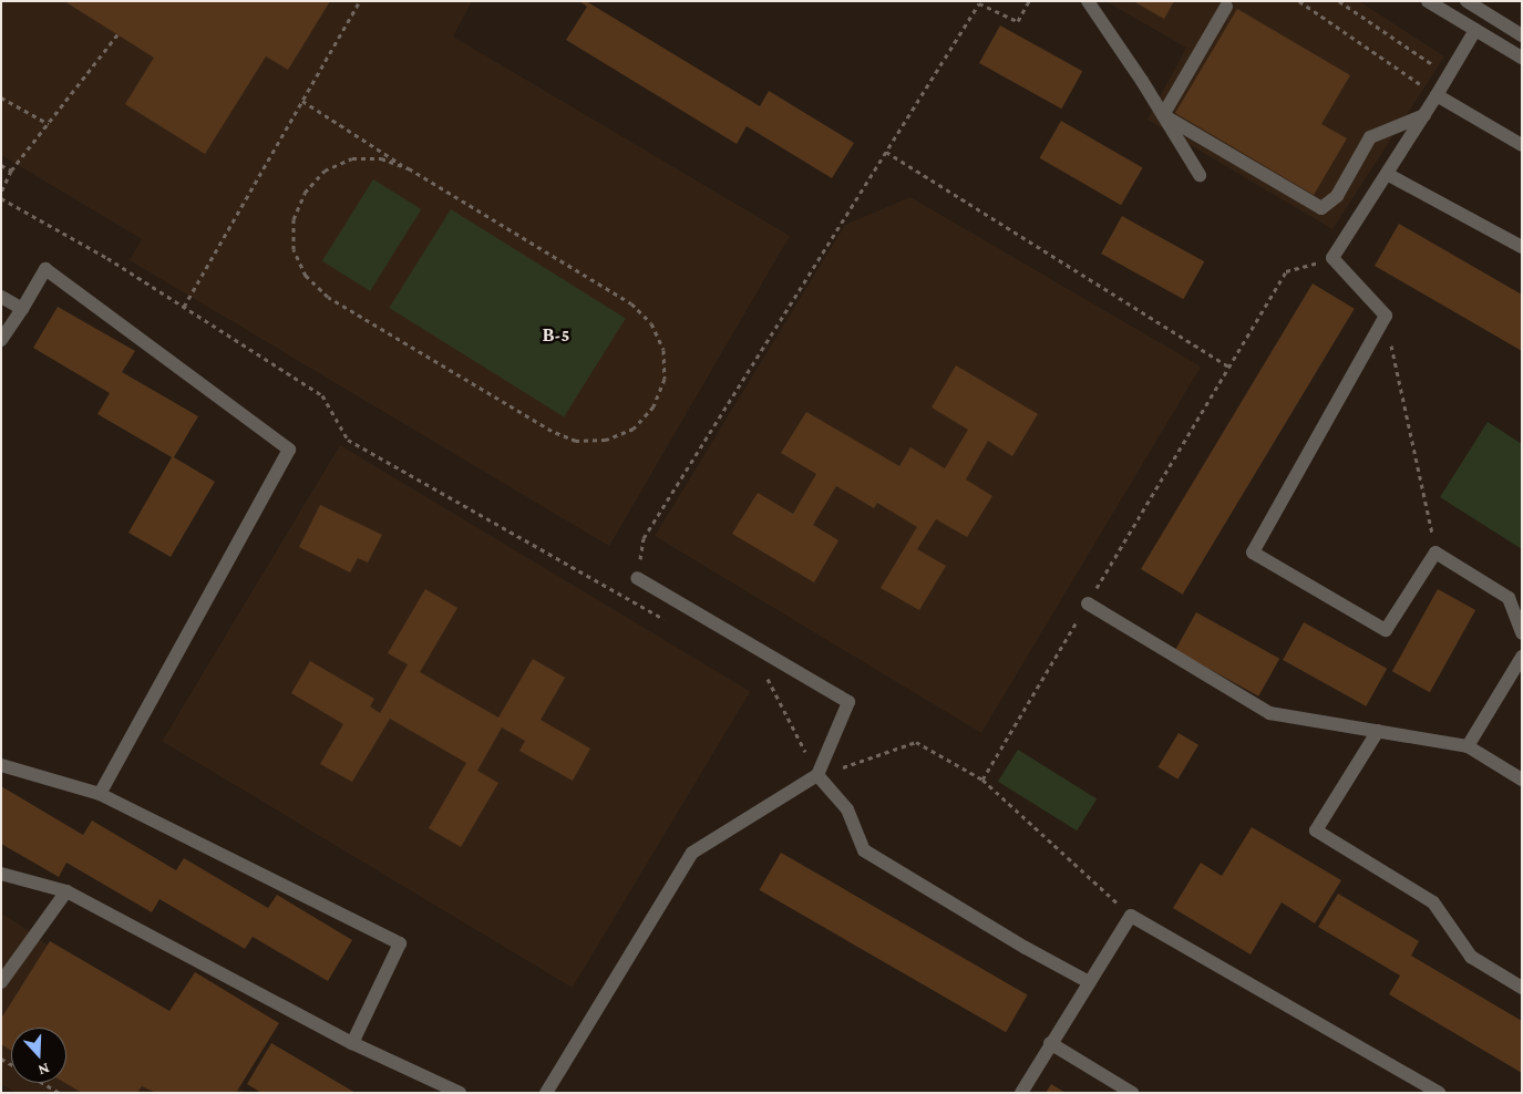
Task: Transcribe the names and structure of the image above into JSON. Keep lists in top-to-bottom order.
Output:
{
  "districts": ["В-5"],
  "north": "bottom"
}
